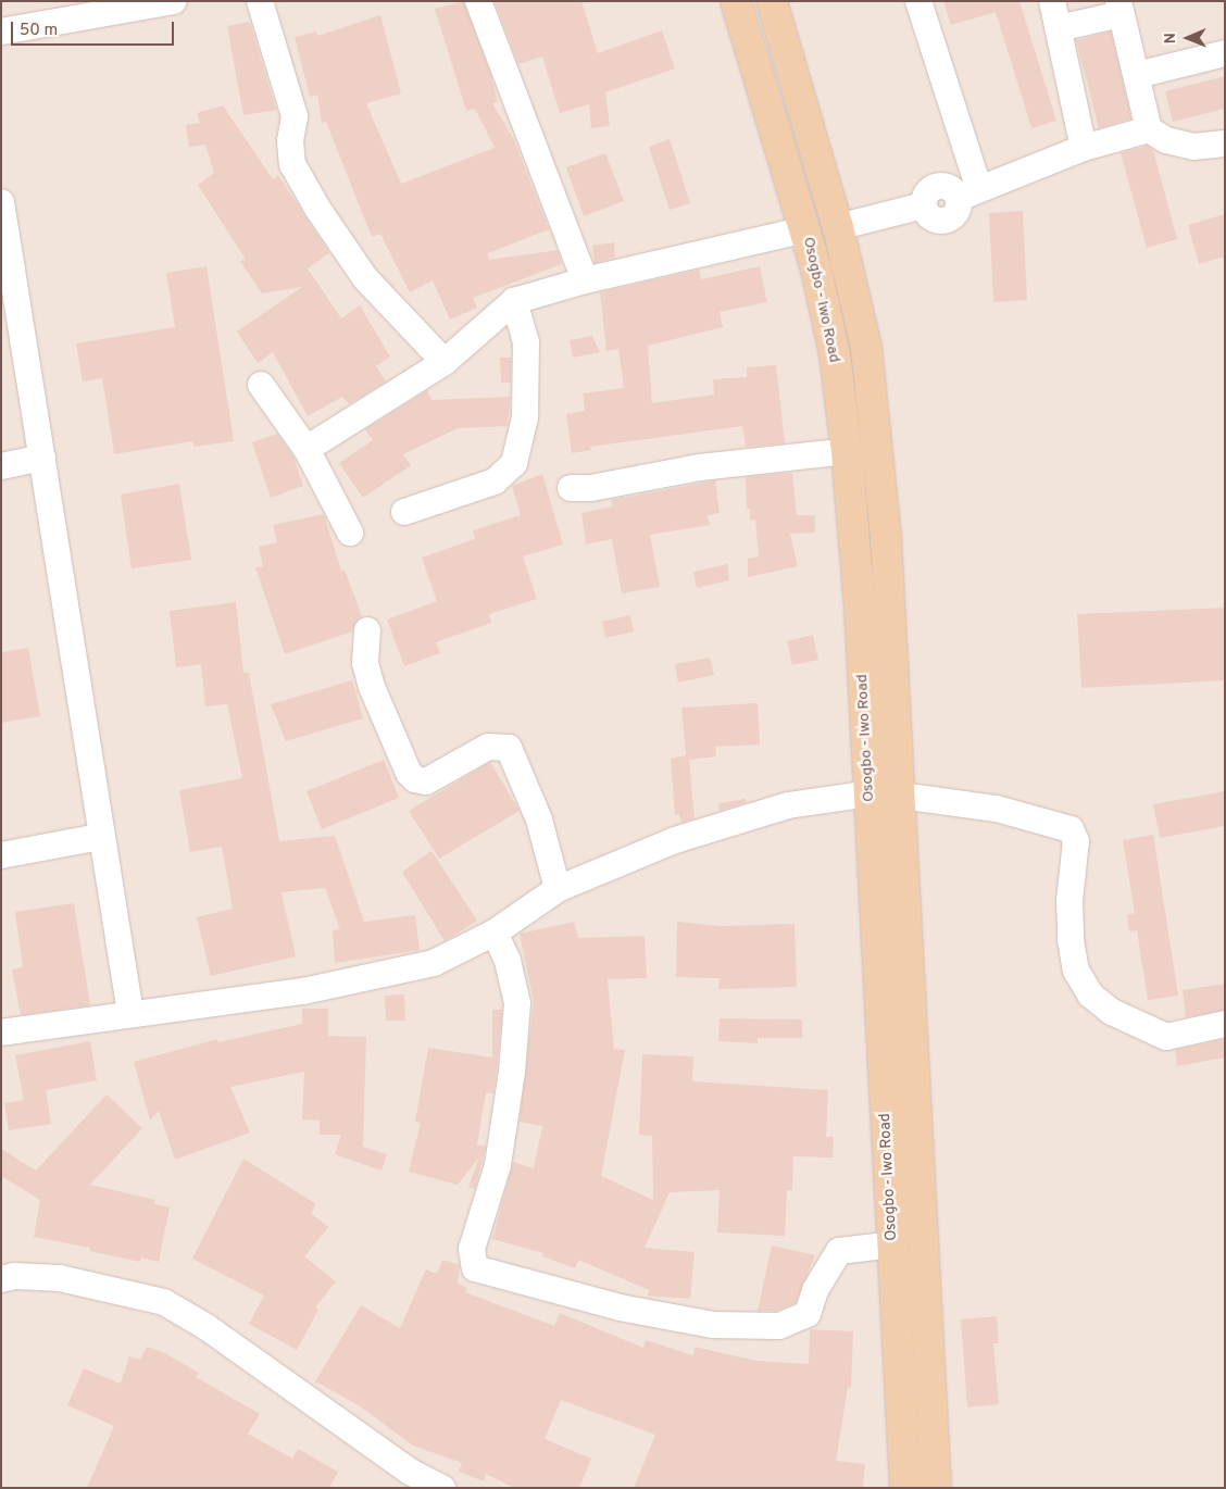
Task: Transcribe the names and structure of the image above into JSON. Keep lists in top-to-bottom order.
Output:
{
  "streets": {
    "main road": ["Osogbo - Iwo Road"]
  },
  "scale_bar": "50 m",
  "north": "left"
}
